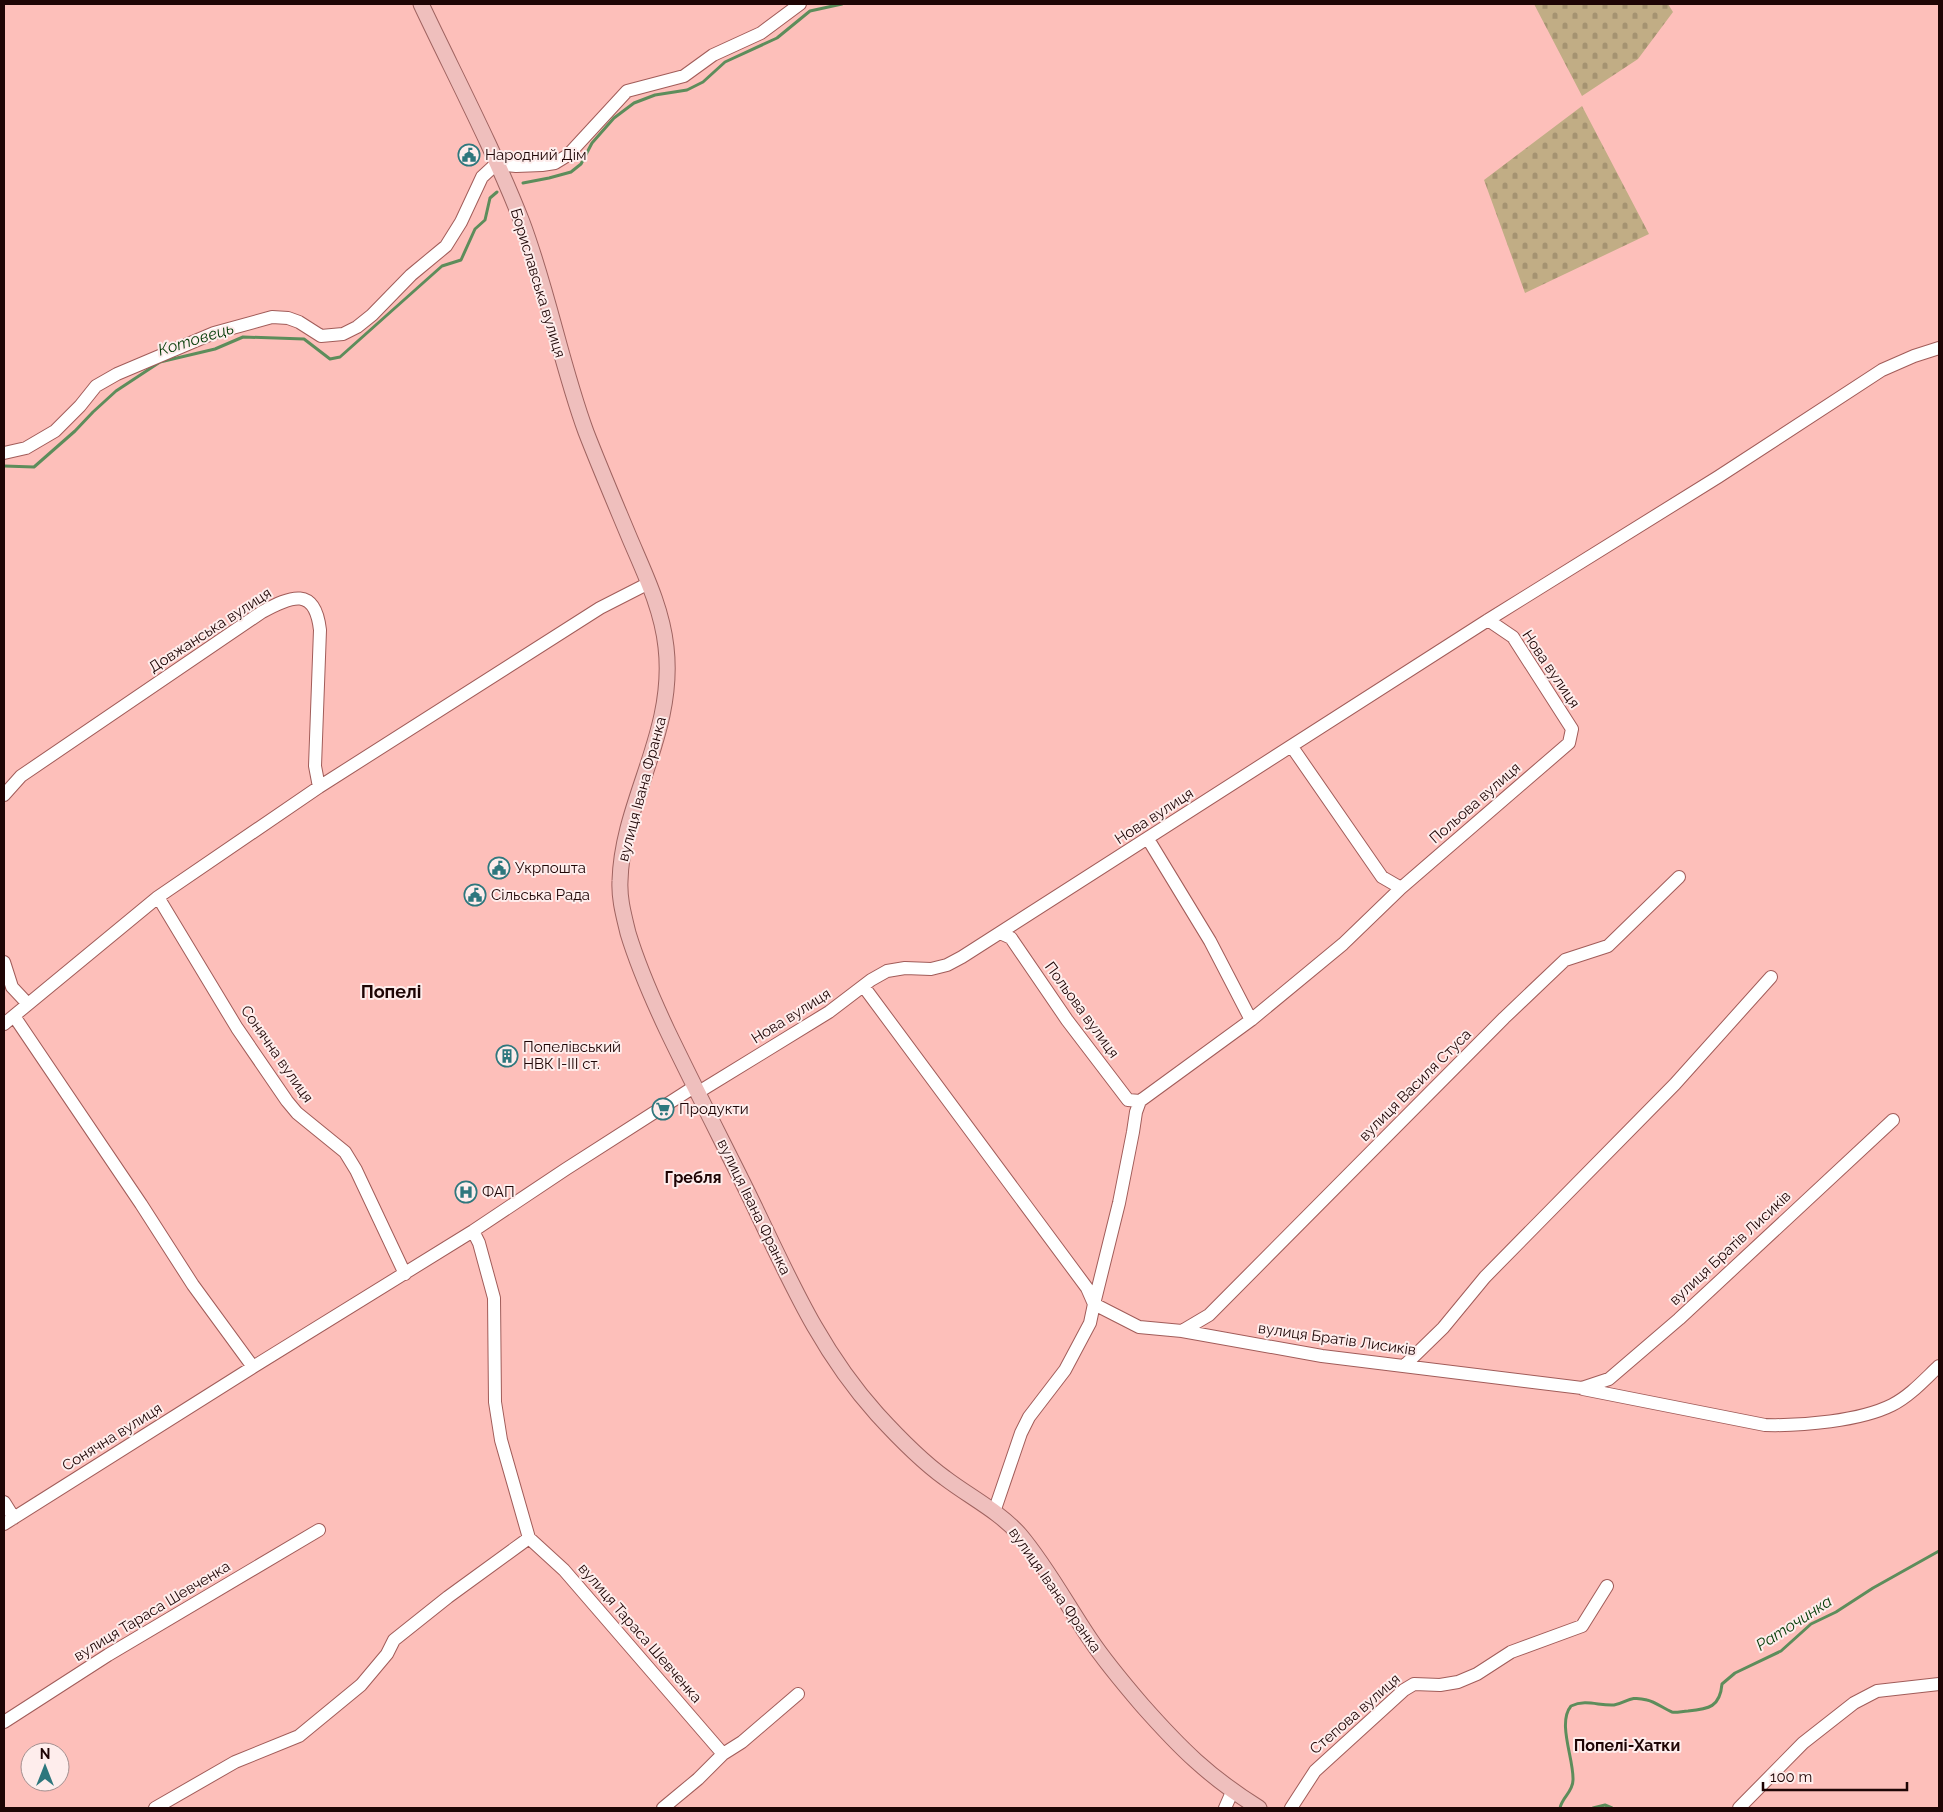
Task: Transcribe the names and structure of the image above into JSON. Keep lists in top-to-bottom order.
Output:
{
  "streets": {
    "main road": ["Бориславська вулиця", "вулиця Івана Франка"],
    "street": [
      "Довжанська вулиця",
      "Нова вулиця",
      "Польова вулиця",
      "Сонячна вулиця",
      "вулиця Василя Стуса",
      "вулиця Братів Лисиків",
      "вулиця Тараса Шевченка",
      "Степова вулиця"
    ]
  },
  "crossings": [
    ["Бориславська вулиця", "вулиця Івана Франка"],
    ["Нова вулиця", "вулиця Івана Франка"],
    ["Нова вулиця", "Польова вулиця"],
    ["Нова вулиця", "Сонячна вулиця"],
    ["вулиця Івана Франка", "Сонячна вулиця"],
    ["вулиця Василя Стуса", "вулиця Братів Лисиків"]
  ],
  "districts": ["Попелі", "Гребля", "Попелі-Хатки"],
  "water": ["Котовець", "Раточинка"],
  "places": {
    "public building": ["Народний Дім", "Укрпошта", "Сільська Рада"],
    "building": ["Попелівський НВК І-ІІІ ст."],
    "supermarket": ["Продукти"],
    "hospital": ["ФАП"]
  },
  "scale_bar": "100 m",
  "north": "top"
}
